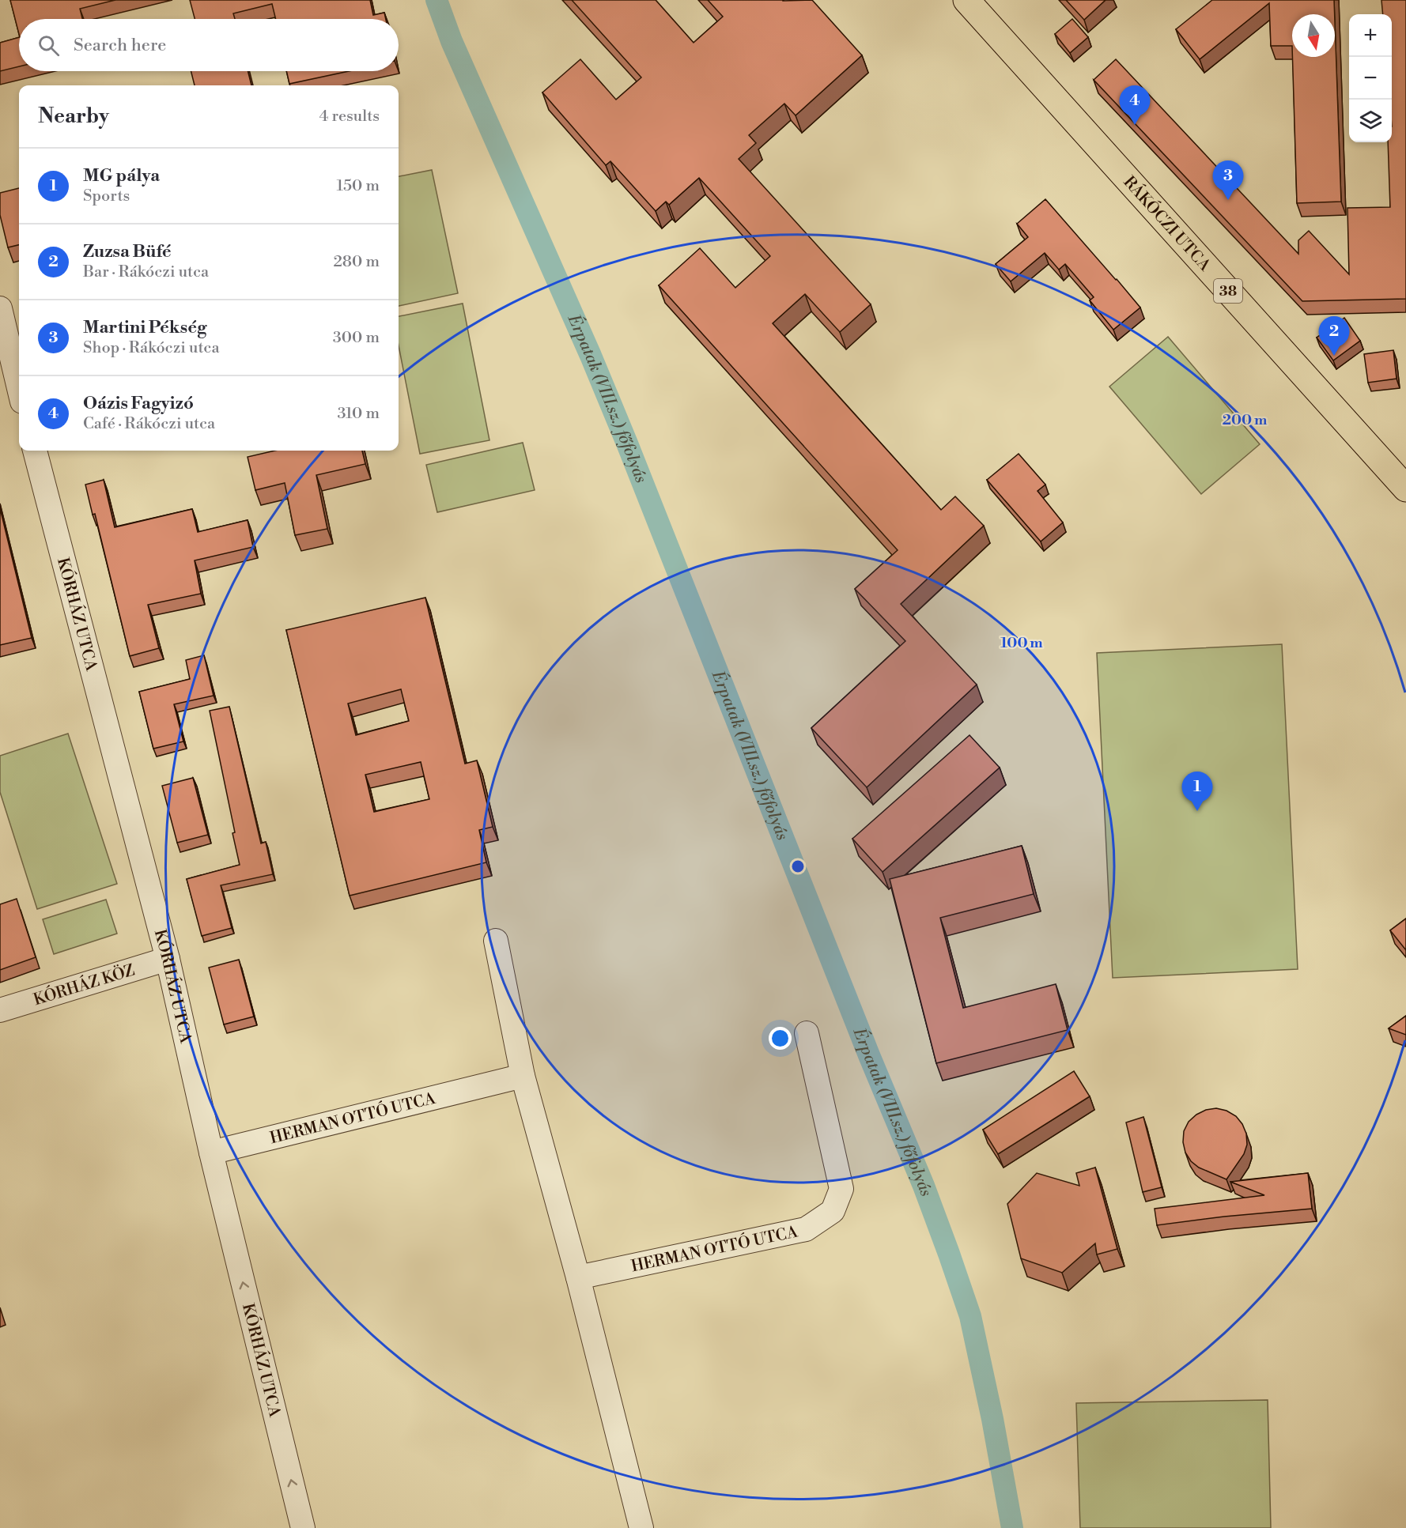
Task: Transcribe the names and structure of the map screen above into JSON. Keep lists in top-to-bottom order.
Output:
{
  "streets": {
    "main road": ["RÁKÓCZI UTCA", "38"],
    "street": ["KÓRHÁZ UTCA", "KÓRHÁZ KÖZ", "HERMAN OTTÓ UTCA"]
  },
  "crossings": [
    ["KÓRHÁZ UTCA", "KÓRHÁZ KÖZ"],
    ["KÓRHÁZ UTCA", "HERMAN OTTÓ UTCA"]
  ],
  "water": ["Érpatak (VIII.sz.) főfolyás"],
  "north": "bottom",
  "page": {
    "map_buttons": ["+", "−"],
    "search": "Search here",
    "pins": [
      "4",
      "3",
      "2",
      "1"
    ],
    "heading": ["Nearby", "4 results"],
    "list": [
      {
        "mark": "1",
        "name": "MG pálya",
        "note": "Sports",
        "value": "150 m"
      },
      {
        "mark": "2",
        "name": "Zuzsa Büfé",
        "note": "Bar · Rákóczi utca",
        "value": "280 m"
      },
      {
        "mark": "3",
        "name": "Martini Pékség",
        "note": "Shop · Rákóczi utca",
        "value": "300 m"
      },
      {
        "mark": "4",
        "name": "Oázis Fagyizó",
        "note": "Café · Rákóczi utca",
        "value": "310 m"
      }
    ]
  },
  "rings": ["200 m", "100 m"]
}
